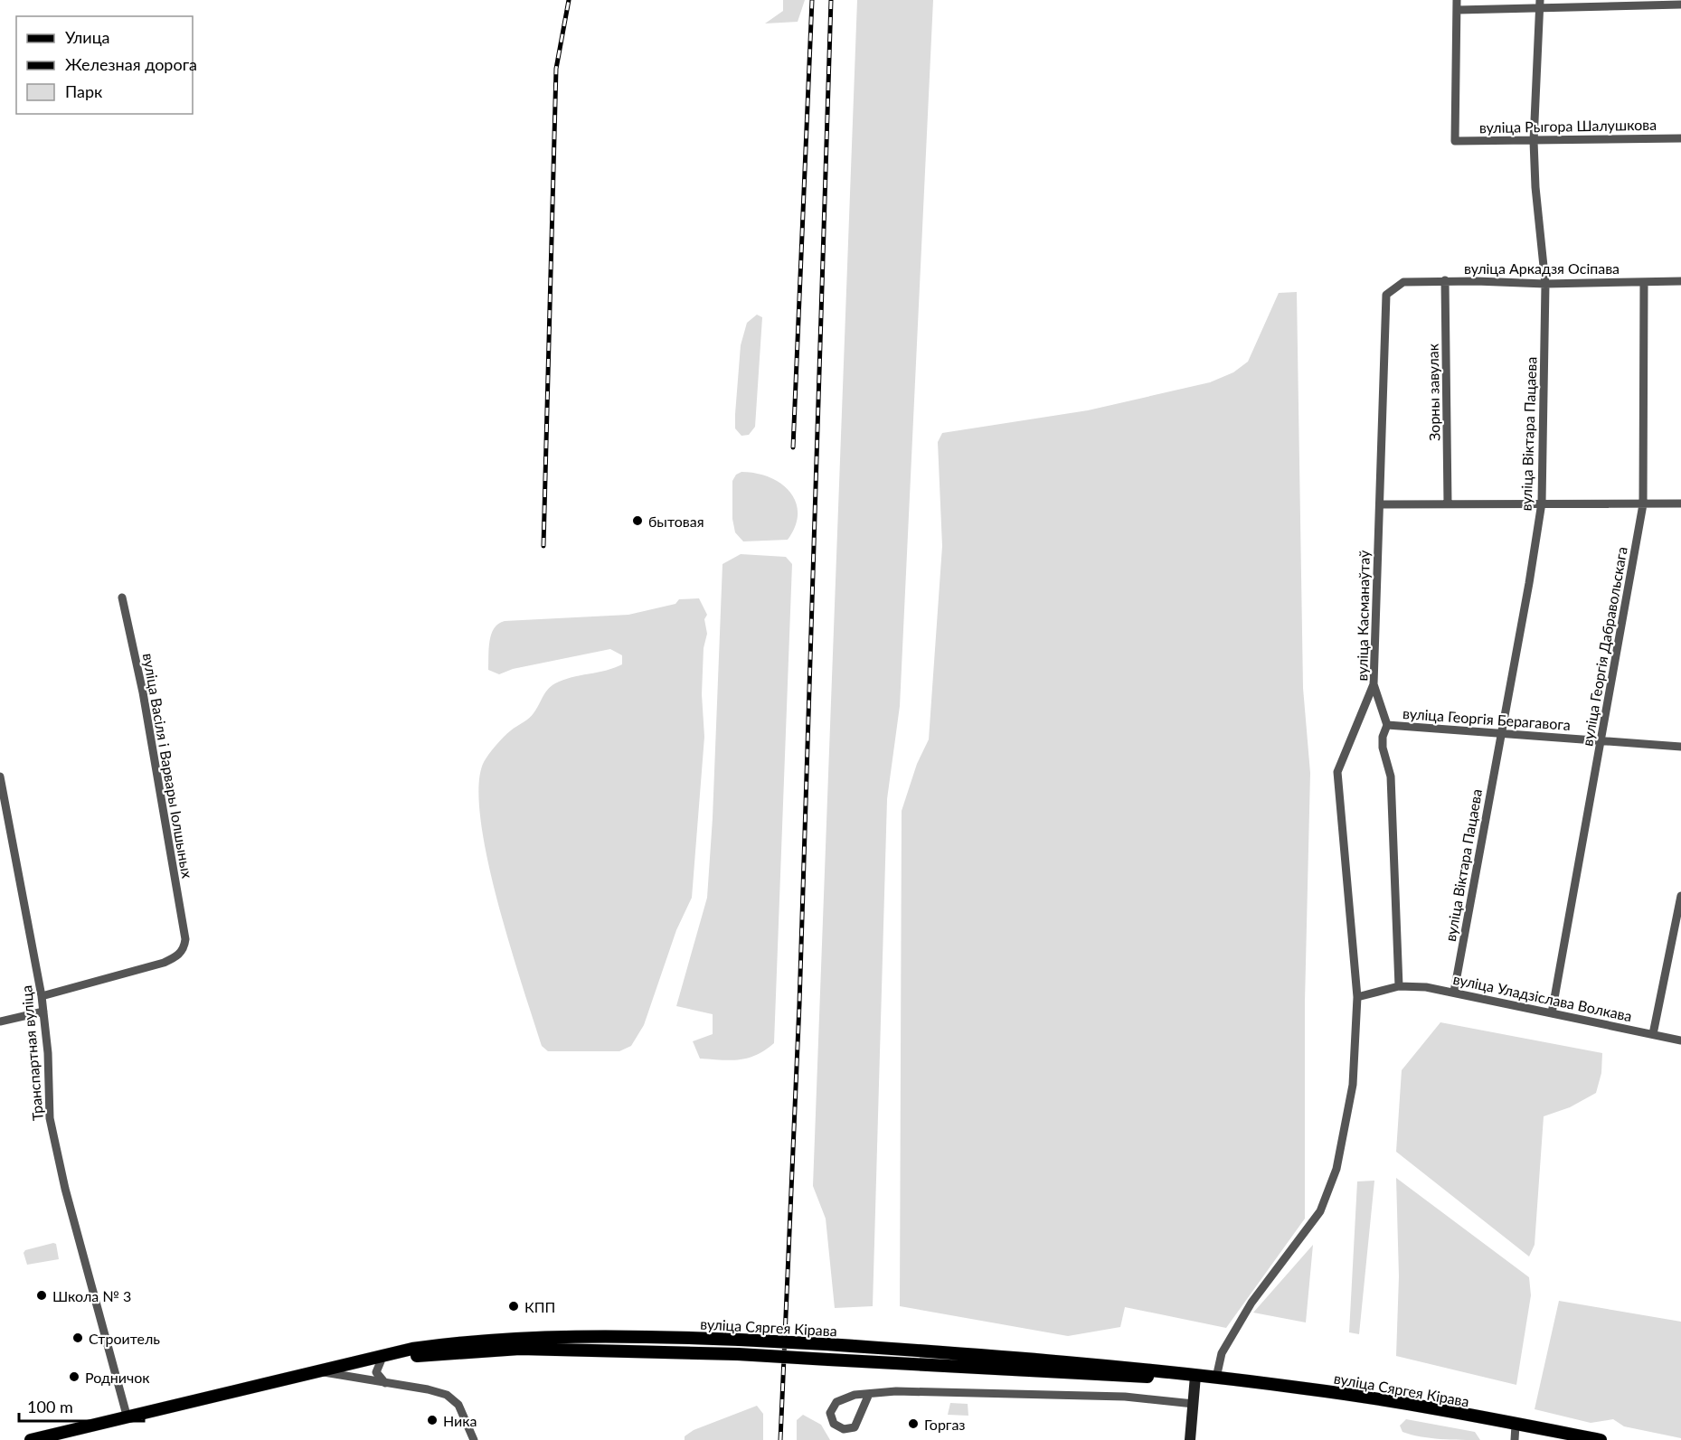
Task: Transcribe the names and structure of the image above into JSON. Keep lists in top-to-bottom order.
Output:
{
  "streets": {
    "main road": ["вуліца Сяргея Кірава"],
    "street": [
      "вуліца Рыгора Шалушкова",
      "вуліца Аркадзя Осіпава",
      "Зорны завулак",
      "вуліца Віктара Пацаева",
      "вуліца Касманаўтаў",
      "вуліца Георгія Дабравольскага",
      "вуліца Георгія Берагавога",
      "вуліца Васіля і Варвары Іолшыных",
      "вуліца Уладзіслава Волкава",
      "Транспартная вуліца"
    ]
  },
  "crossings": [
    ["вуліца Рыгора Шалушкова", "вуліца Віктара Пацаева"],
    ["вуліца Аркадзя Осіпава", "Зорны завулак"],
    ["вуліца Аркадзя Осіпава", "вуліца Віктара Пацаева"],
    ["вуліца Аркадзя Осіпава", "вуліца Касманаўтаў"],
    ["вуліца Аркадзя Осіпава", "вуліца Георгія Дабравольскага"],
    ["вуліца Віктара Пацаева", "вуліца Георгія Берагавога"],
    ["вуліца Віктара Пацаева", "вуліца Уладзіслава Волкава"],
    ["вуліца Касманаўтаў", "вуліца Георгія Берагавога"],
    ["вуліца Касманаўтаў", "вуліца Уладзіслава Волкава"],
    ["вуліца Георгія Дабравольскага", "вуліца Георгія Берагавога"],
    ["вуліца Георгія Дабравольскага", "вуліца Уладзіслава Волкава"],
    ["вуліца Васіля і Варвары Іолшыных", "Транспартная вуліца"],
    ["Транспартная вуліца", "вуліца Сяргея Кірава"]
  ],
  "places": [
    "бытовая",
    "Школа № 3",
    "КПП",
    "Строитель",
    "Родничок",
    "Ника",
    "Горгаз"
  ],
  "legend": ["Улица", "Железная дорога", "Парк"],
  "scale_bar": "100 m"
}
